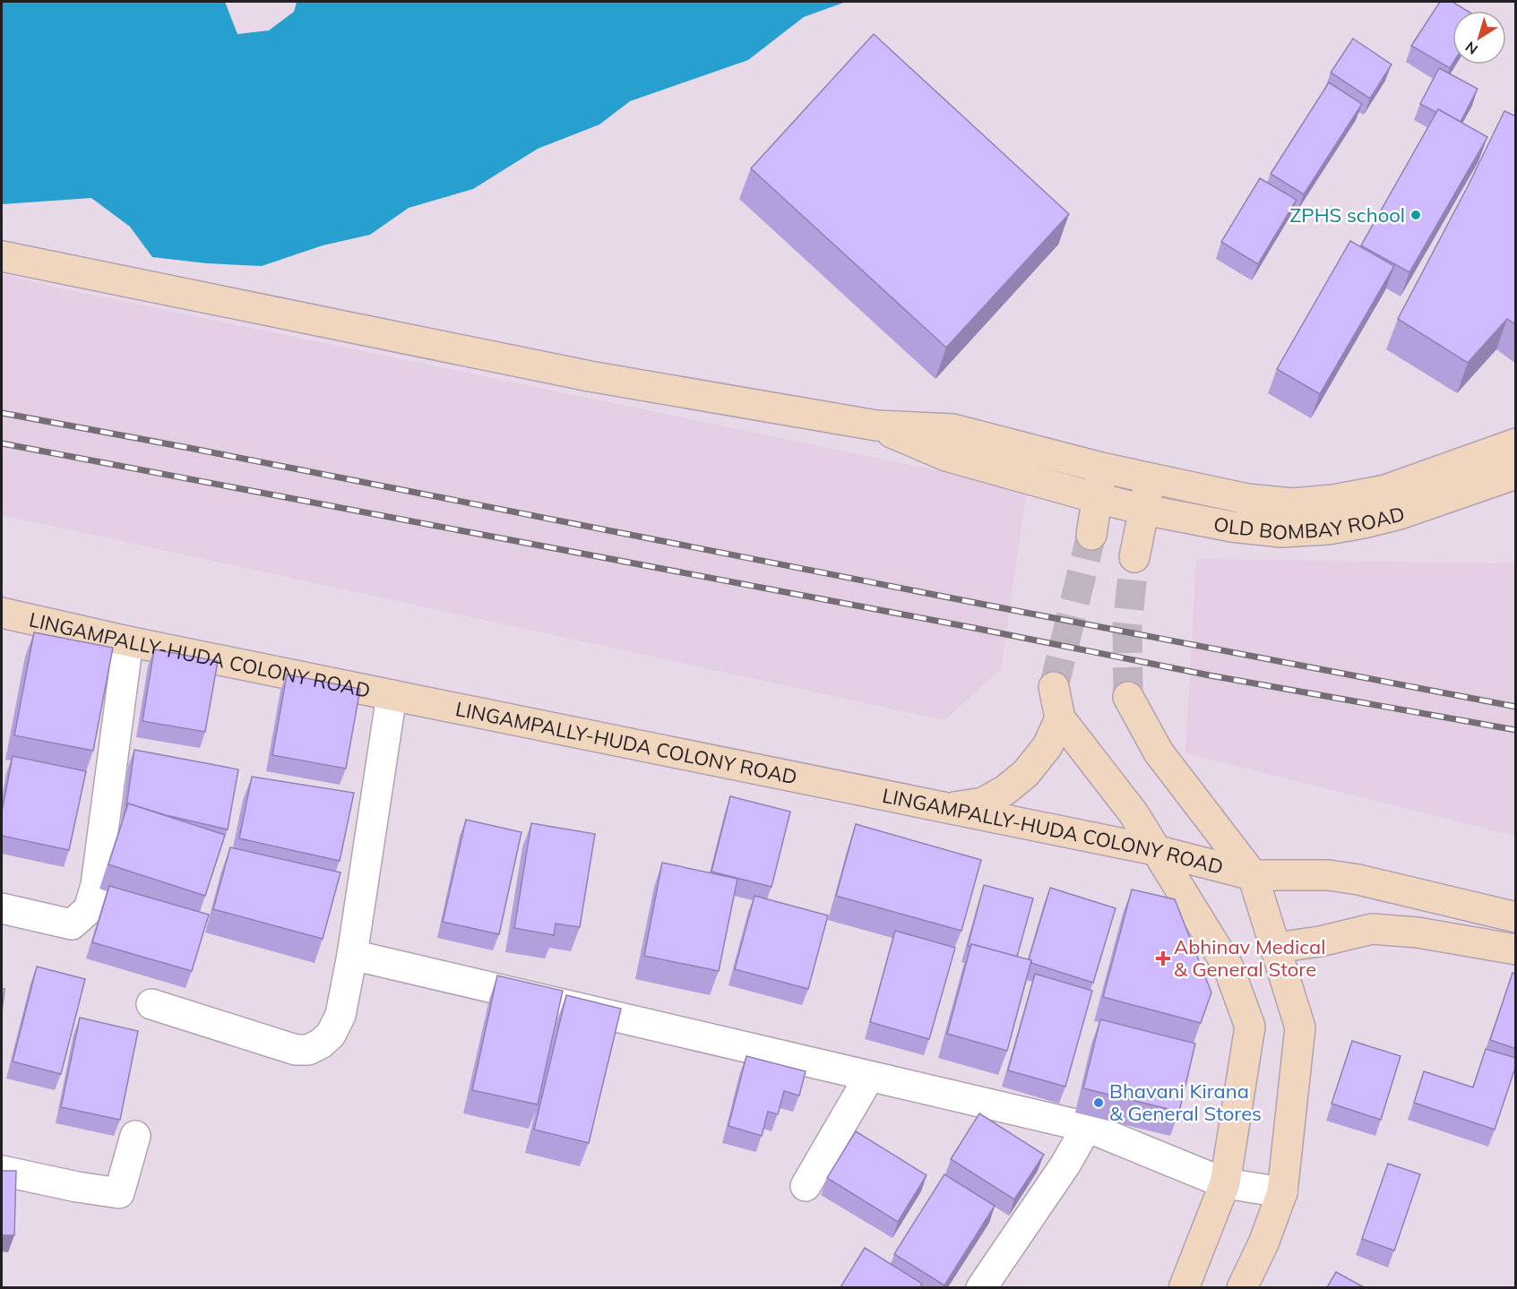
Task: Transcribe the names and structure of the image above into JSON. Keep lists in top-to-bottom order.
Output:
{
  "streets": {
    "street": ["OLD BOMBAY ROAD", "LINGAMPALLY-HUDA COLONY ROAD"]
  },
  "places": {
    "other": ["ZPHS school", "Bhavani Kirana & General Stores"],
    "health": ["Abhinav Medical & General Store"]
  },
  "north": "bottom left"
}
